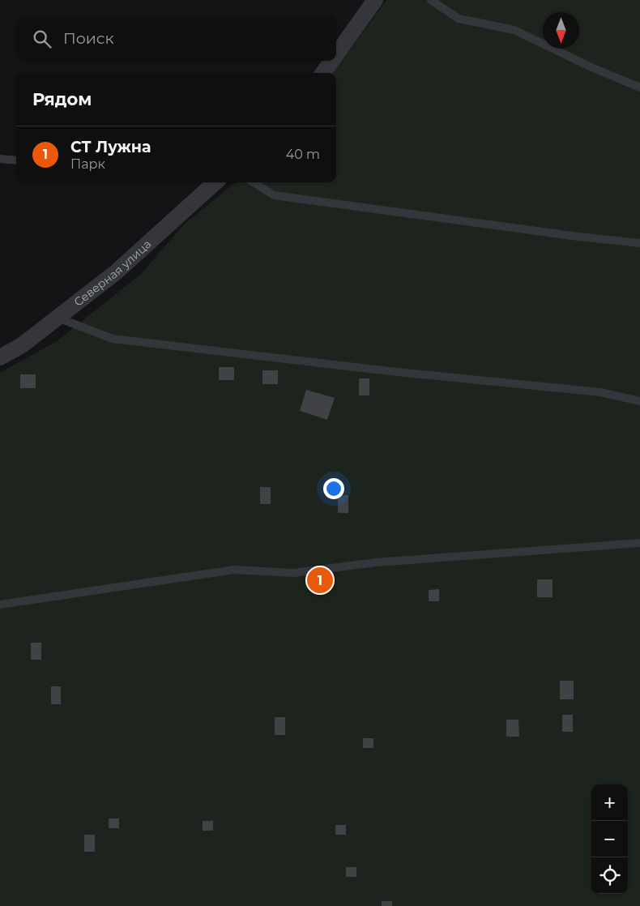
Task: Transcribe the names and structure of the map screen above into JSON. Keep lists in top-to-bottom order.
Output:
{
  "streets": {
    "street": ["Северная улица"]
  },
  "north": "bottom",
  "page": {
    "search": "Поиск",
    "heading": "Рядом",
    "list": [
      {
        "mark": "1",
        "name": "СТ Лужна",
        "note": "Парк",
        "value": "40 m"
      }
    ],
    "pins": "1",
    "map_buttons": ["+", "−"]
  }
}
